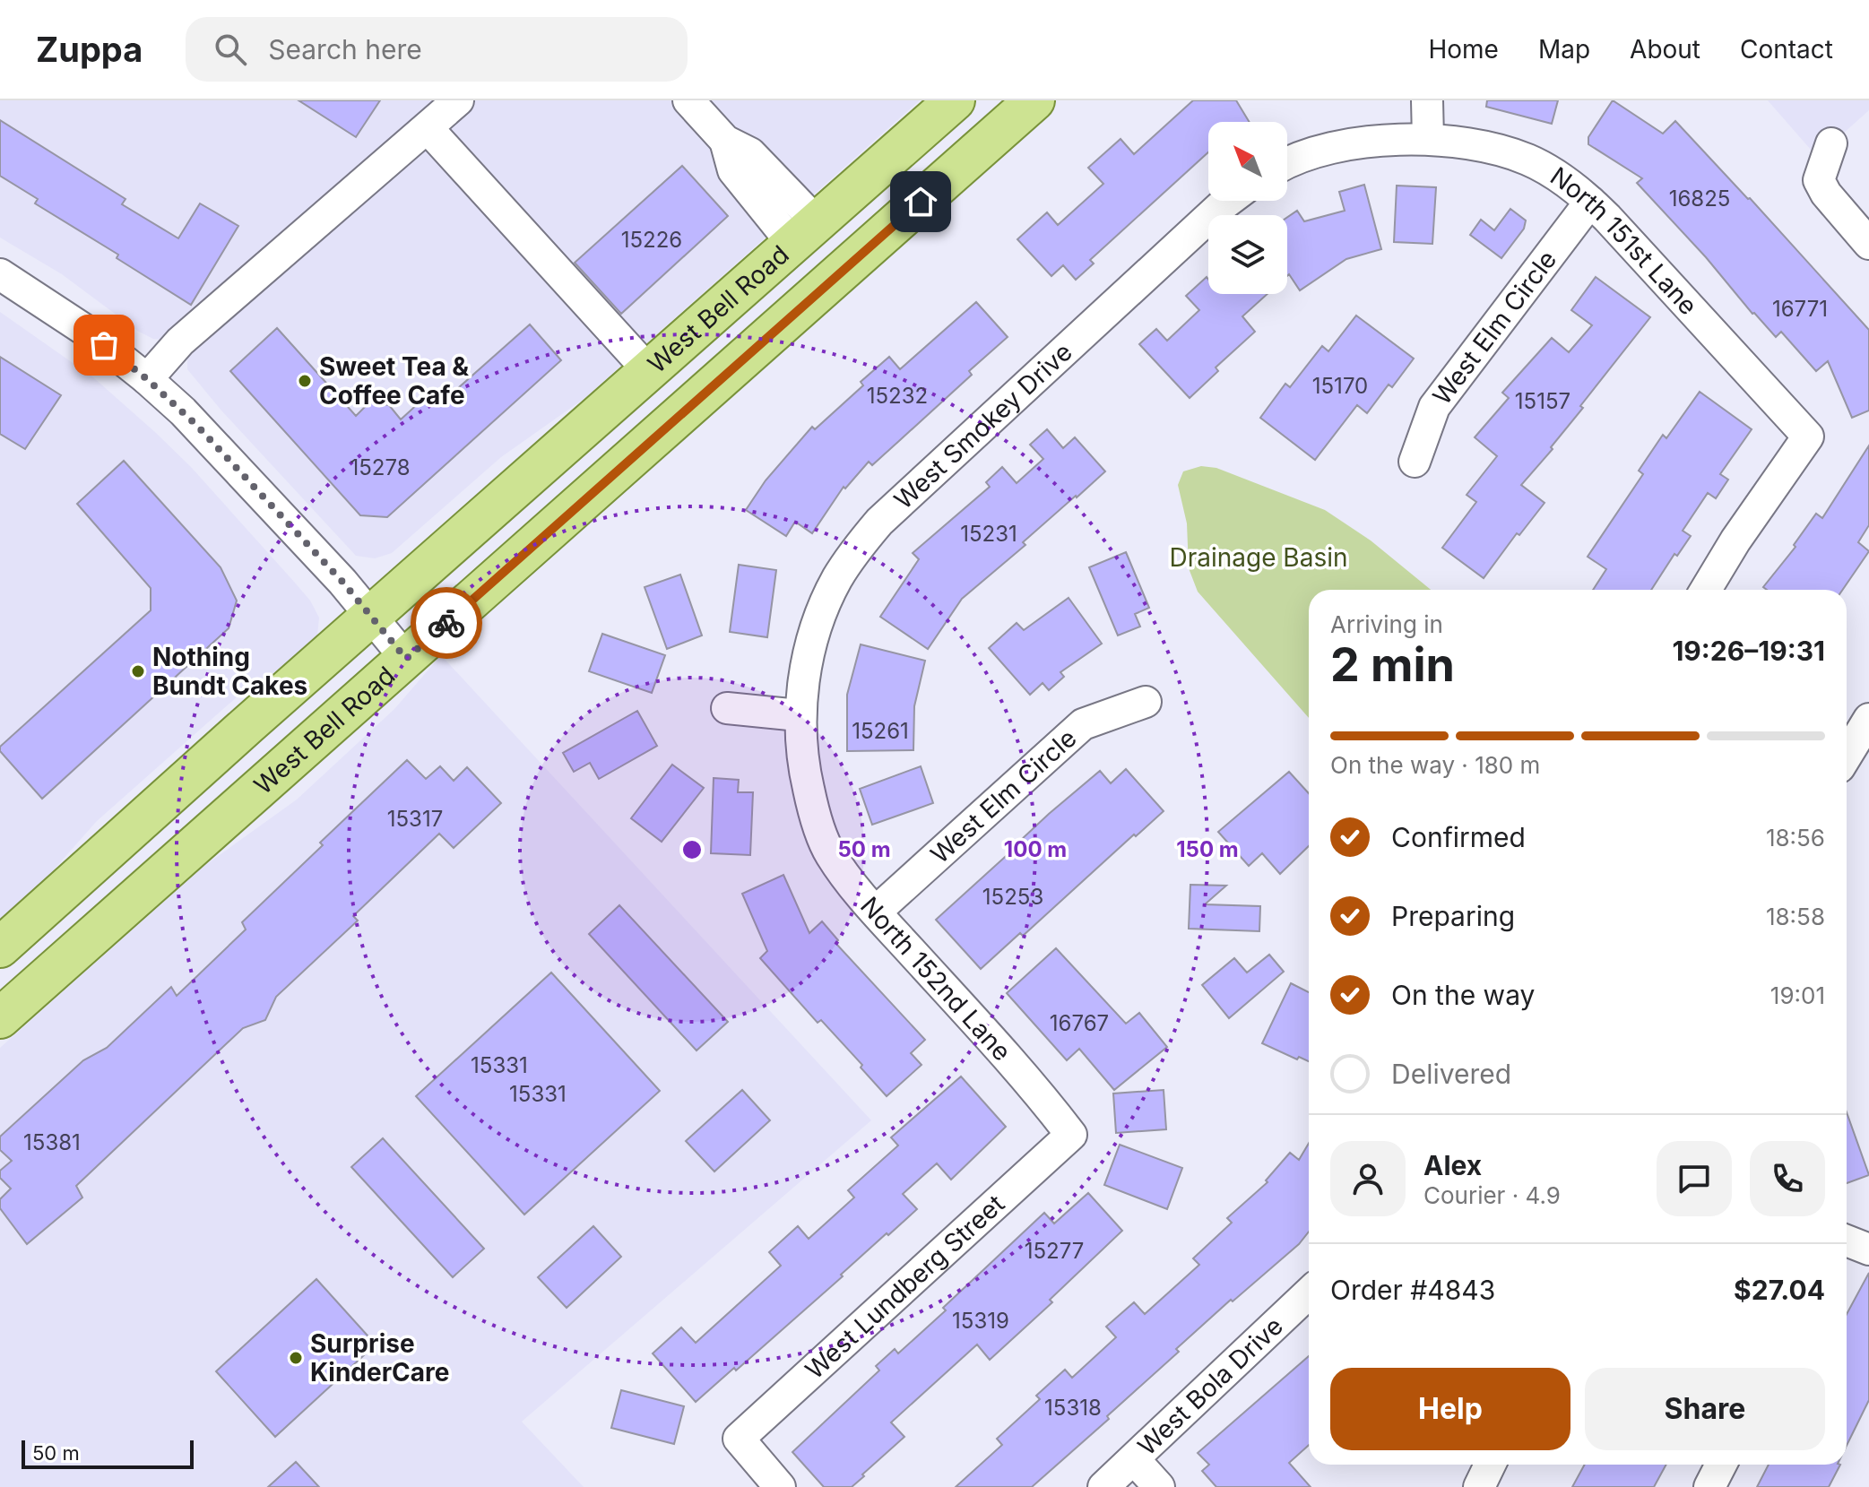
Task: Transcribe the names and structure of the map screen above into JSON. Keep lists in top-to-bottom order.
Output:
{
  "streets": {
    "main road": ["West Bell Road"],
    "street": [
      "North 151st Lane",
      "West Elm Circle",
      "West Smokey Drive",
      "North 152nd Lane",
      "West Lundberg Street",
      "West Bola Drive"
    ]
  },
  "crossings": [
    ["North 151st Lane", "West Elm Circle"],
    ["West Elm Circle", "North 152nd Lane"],
    ["West Smokey Drive", "North 152nd Lane"],
    ["North 152nd Lane", "West Lundberg Street"]
  ],
  "parks": ["Drainage Basin"],
  "places": ["Sweet Tea & Coffee Cafe", "Nothing Bundt Cakes", "Surprise KinderCare"],
  "house_numbers": [
    "16825",
    "15226",
    "16771",
    "15170",
    "15232",
    "15157",
    "15278",
    "15231",
    "15261",
    "15317",
    "15253",
    "16767",
    "15331",
    "15331",
    "15381",
    "15277",
    "15319",
    "15318"
  ],
  "scale_bar": "50 m",
  "north": "top left",
  "page": {
    "header": "Zuppa",
    "search": "Search here",
    "nav": [
      "Home",
      "Map",
      "About",
      "Contact"
    ],
    "heading": ["2 min", "Arriving in", "19:26–19:31"],
    "panel": [
      "Alex",
      "Courier · 4.9",
      "Order #4843",
      "$27.04"
    ],
    "bar": "On the way · 180 m",
    "list": [
      ["Confirmed", "18:56"],
      ["Preparing", "18:58"],
      ["On the way", "19:01"],
      "Delivered"
    ],
    "buttons": ["Help", "Share"],
    "scale": "50 m"
  },
  "rings": ["50 m", "100 m", "150 m"]
}
